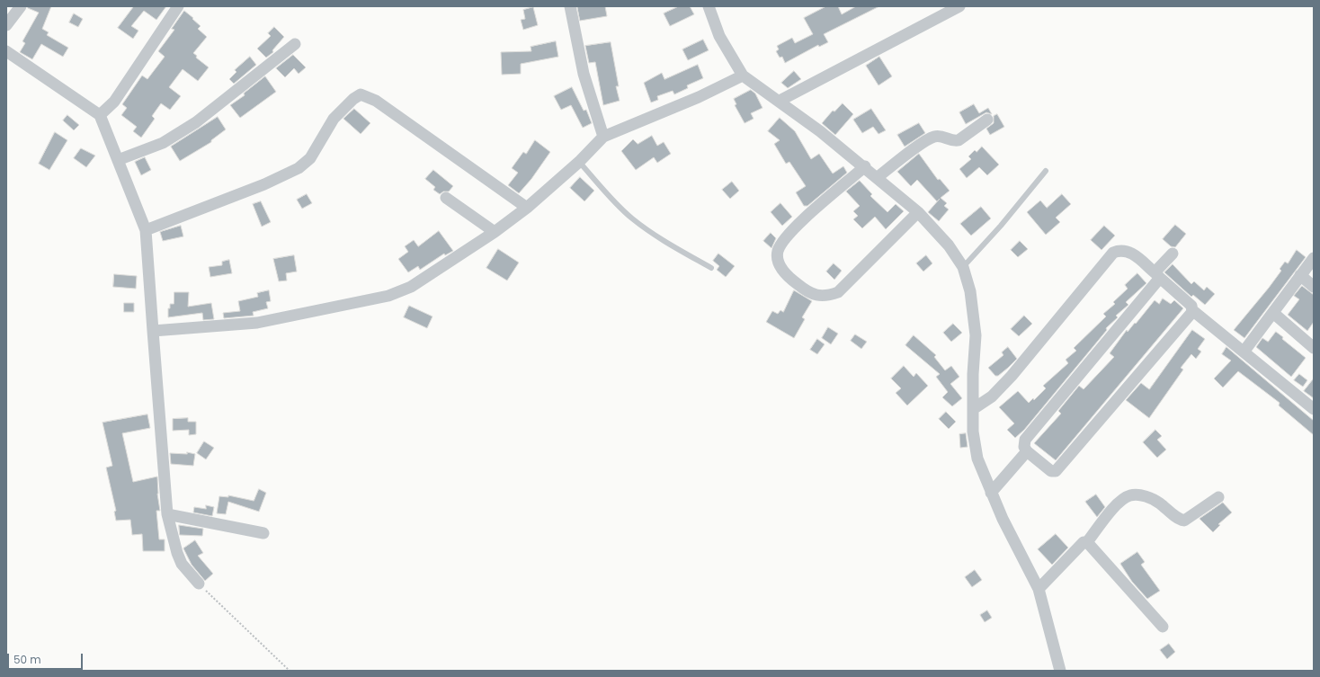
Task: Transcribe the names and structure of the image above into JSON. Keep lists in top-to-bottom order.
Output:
{
  "scale_bar": "50 m"
}
